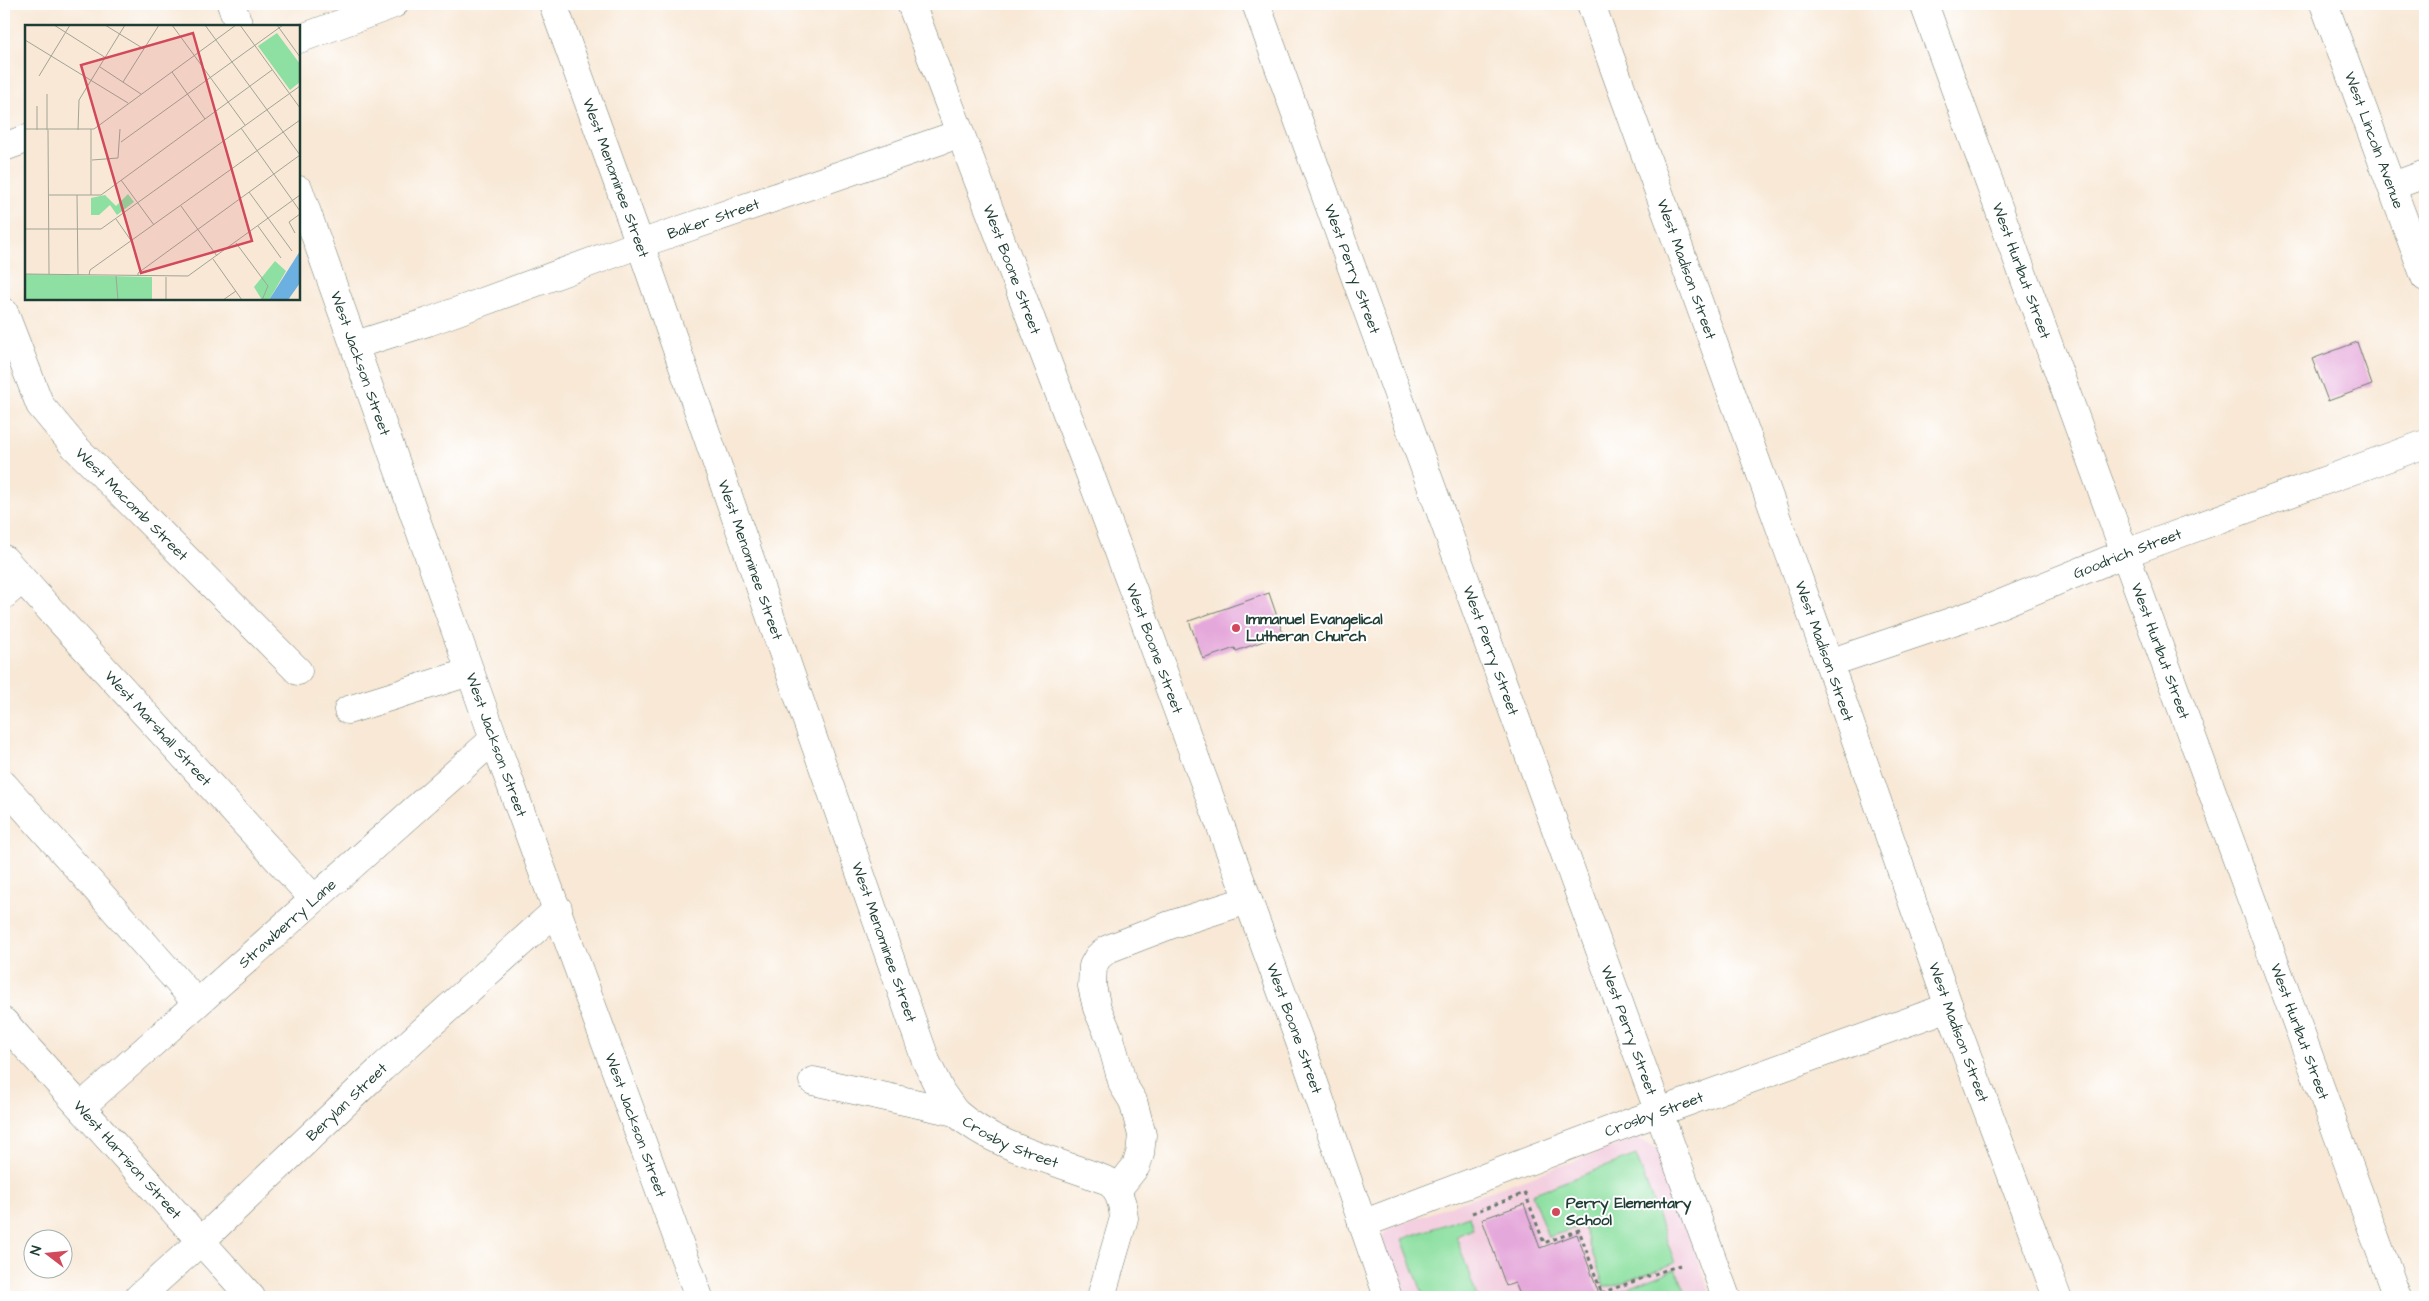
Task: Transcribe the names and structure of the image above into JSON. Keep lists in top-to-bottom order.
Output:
{
  "streets": {
    "street": [
      "West Lincoln Avenue",
      "West Menominee Street",
      "Baker Street",
      "West Madison Street",
      "West Boone Street",
      "West Perry Street",
      "West Hurlbut Street",
      "West Jackson Street",
      "West Macomb Street",
      "Goodrich Street",
      "West Marshall Street",
      "Strawberry Lane",
      "Berylan Street",
      "Crosby Street",
      "West Harrison Street"
    ]
  },
  "crossings": [
    ["West Menominee Street", "Baker Street"],
    ["West Menominee Street", "Crosby Street"],
    ["Baker Street", "West Boone Street"],
    ["Baker Street", "West Jackson Street"],
    ["West Madison Street", "Goodrich Street"],
    ["West Madison Street", "Crosby Street"],
    ["West Boone Street", "Crosby Street"],
    ["West Perry Street", "Crosby Street"],
    ["West Hurlbut Street", "Goodrich Street"],
    ["West Jackson Street", "Strawberry Lane"],
    ["West Jackson Street", "Berylan Street"],
    ["West Marshall Street", "Strawberry Lane"],
    ["Strawberry Lane", "West Harrison Street"],
    ["Berylan Street", "West Harrison Street"]
  ],
  "places": ["Immanuel Evangelical Lutheran Church", "Perry Elementary School"],
  "north": "left"
}
